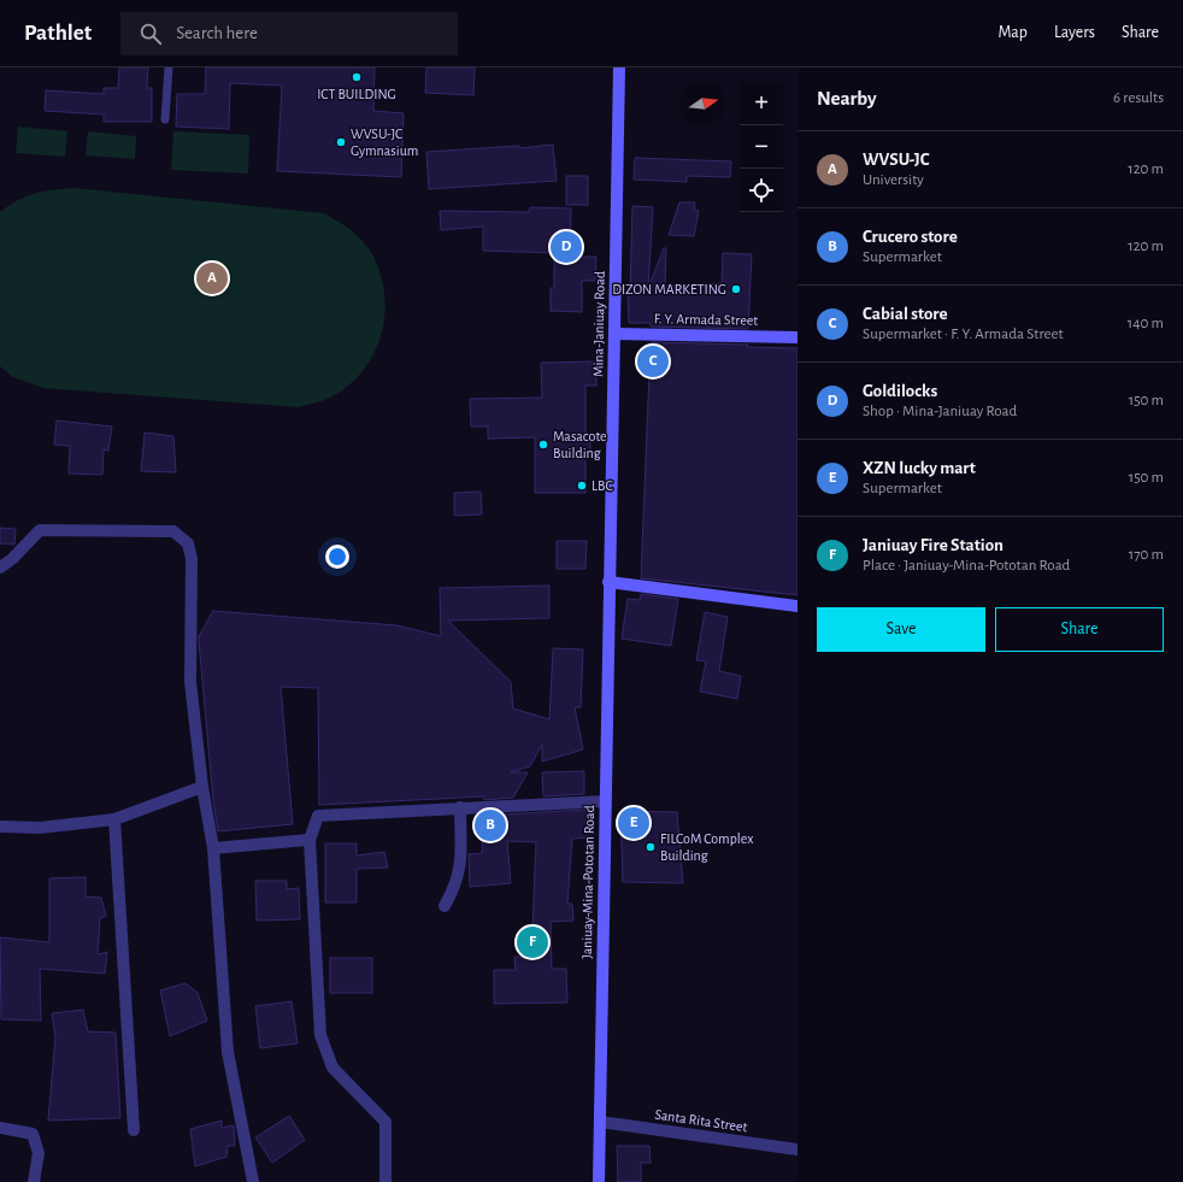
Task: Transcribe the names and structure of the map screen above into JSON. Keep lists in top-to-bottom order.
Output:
{
  "streets": {
    "main road": ["F. Y. Armada Street", "Mina-Janiuay Road", "Janiuay-Mina-Pototan Road"],
    "street": ["Santa Rita Street"]
  },
  "crossings": [
    ["F. Y. Armada Street", "Mina-Janiuay Road"],
    ["Mina-Janiuay Road", "Janiuay-Mina-Pototan Road"],
    ["Janiuay-Mina-Pototan Road", "Santa Rita Street"]
  ],
  "places": [
    "ICT BUILDING",
    "WVSU-JC Gymnasium",
    "DIZON MARKETING",
    "Masacote Building",
    "LBC",
    "FILCoM Complex Building"
  ],
  "north": "right",
  "page": {
    "header": "Pathlet",
    "search": "Search here",
    "nav": ["Map", "Layers", "Share"],
    "heading": ["Nearby", "6 results"],
    "map_buttons": ["+", "−"],
    "list": [
      {
        "mark": "A",
        "name": "WVSU-JC",
        "note": "University",
        "value": "120 m"
      },
      {
        "mark": "B",
        "name": "Crucero store",
        "note": "Supermarket",
        "value": "120 m"
      },
      {
        "mark": "C",
        "name": "Cabial store",
        "note": "Supermarket · F. Y. Armada Street",
        "value": "140 m"
      },
      {
        "mark": "D",
        "name": "Goldilocks",
        "note": "Shop · Mina-Janiuay Road",
        "value": "150 m"
      },
      {
        "mark": "E",
        "name": "XZN lucky mart",
        "note": "Supermarket",
        "value": "150 m"
      },
      {
        "mark": "F",
        "name": "Janiuay Fire Station",
        "note": "Place · Janiuay-Mina-Pototan Road",
        "value": "170 m"
      }
    ],
    "pins": [
      "D",
      "A",
      "C",
      "E",
      "B",
      "F"
    ],
    "buttons": ["Save", "Share"]
  }
}
